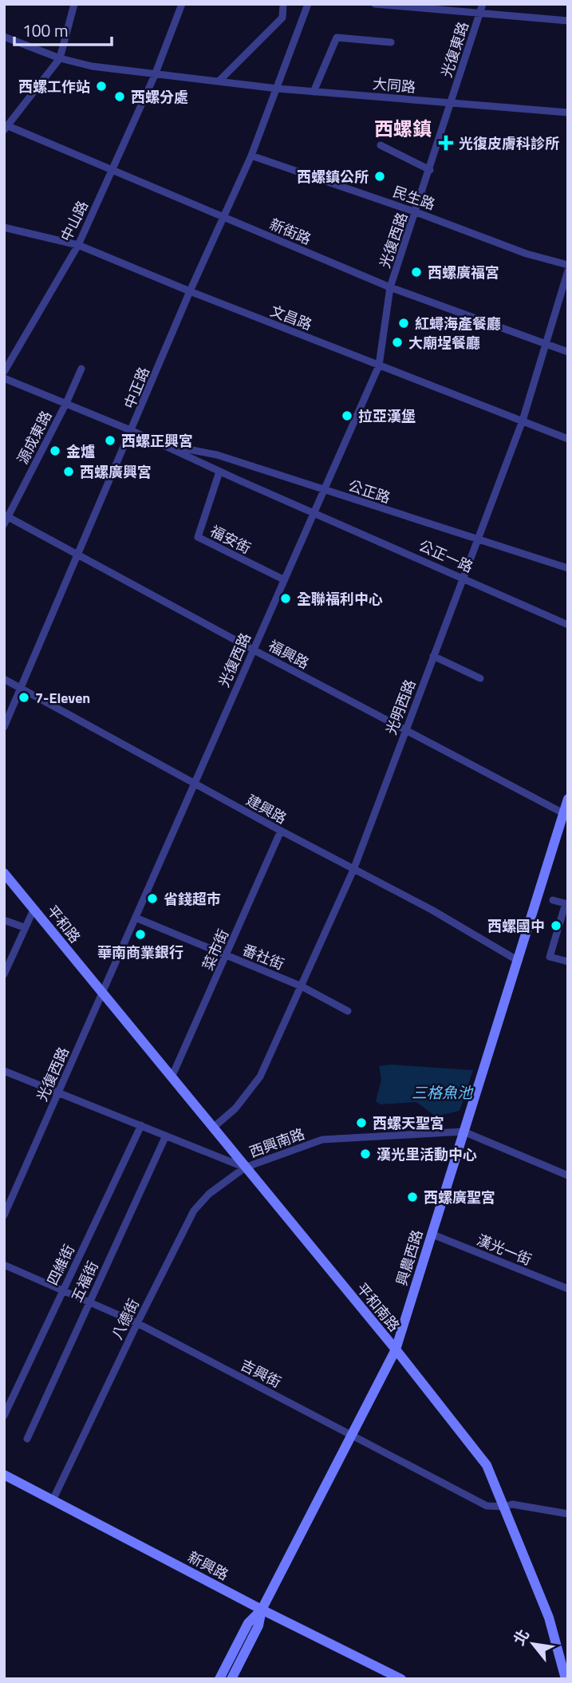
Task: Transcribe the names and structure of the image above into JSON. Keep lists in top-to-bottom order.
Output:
{
  "streets": {
    "main road": [
      "平和路",
      "興農西路",
      "平和南路",
      "新興路"
    ],
    "street": [
      "光復東路",
      "大同路",
      "民生路",
      "中山路",
      "新街路",
      "光復西路",
      "文昌路",
      "中正路",
      "源成東路",
      "公正路",
      "福安街",
      "公正一路",
      "福興路",
      "光明西路",
      "建興路",
      "菜市街",
      "番社街",
      "西興南路",
      "漢光一街",
      "四維街",
      "五福街",
      "八德街",
      "吉興街"
    ]
  },
  "crossings": [
    ["光復東路", "大同路"],
    ["光復東路", "光復西路"],
    ["大同路", "中山路"],
    ["大同路", "光復西路"],
    ["大同路", "中正路"],
    ["民生路", "光復西路"],
    ["民生路", "中正路"],
    ["中山路", "新街路"],
    ["中山路", "文昌路"],
    ["新街路", "光復西路"],
    ["新街路", "中正路"],
    ["新街路", "光明西路"],
    ["光復西路", "文昌路"],
    ["光復西路", "公正路"],
    ["光復西路", "福安街"],
    ["光復西路", "公正一路"],
    ["光復西路", "福興路"],
    ["光復西路", "建興路"],
    ["光復西路", "平和路"],
    ["光復西路", "番社街"],
    ["光復西路", "西興南路"],
    ["光復西路", "平和南路"],
    ["文昌路", "中正路"],
    ["文昌路", "光明西路"],
    ["中正路", "公正路"],
    ["中正路", "福興路"],
    ["中正路", "建興路"],
    ["源成東路", "公正路"],
    ["源成東路", "福興路"],
    ["公正路", "福安街"],
    ["公正路", "公正一路"],
    ["公正路", "光明西路"],
    ["公正一路", "光明西路"],
    ["福興路", "光明西路"],
    ["福興路", "興農西路"],
    ["光明西路", "建興路"],
    ["光明西路", "番社街"],
    ["光明西路", "平和南路"],
    ["建興路", "菜市街"],
    ["建興路", "興農西路"],
    ["平和路", "平和南路"],
    ["菜市街", "番社街"],
    ["菜市街", "平和南路"],
    ["西興南路", "興農西路"],
    ["西興南路", "四維街"],
    ["西興南路", "五福街"],
    ["西興南路", "平和南路"],
    ["西興南路", "八德街"],
    ["漢光一街", "興農西路"],
    ["興農西路", "平和南路"],
    ["興農西路", "吉興街"],
    ["興農西路", "新興路"],
    ["四維街", "吉興街"],
    ["五福街", "吉興街"],
    ["平和南路", "八德街"],
    ["平和南路", "吉興街"],
    ["八德街", "吉興街"],
    ["八德街", "新興路"]
  ],
  "districts": ["西螺鎮"],
  "water": ["三格魚池"],
  "places": {
    "other": [
      "西螺工作站",
      "西螺分處",
      "西螺鎮公所",
      "西螺廣福宮",
      "紅蟳海產餐廳",
      "大廟埕餐廳",
      "拉亞漢堡",
      "西螺正興宮",
      "金爐",
      "西螺廣興宮",
      "全聯福利中心",
      "7-Eleven",
      "省錢超市",
      "西螺國中",
      "華南商業銀行",
      "西螺天聖宮",
      "漢光里活動中心",
      "西螺廣聖宮"
    ],
    "health": ["光復皮膚科診所"]
  },
  "scale_bar": "100 m",
  "north": "top left"
}
